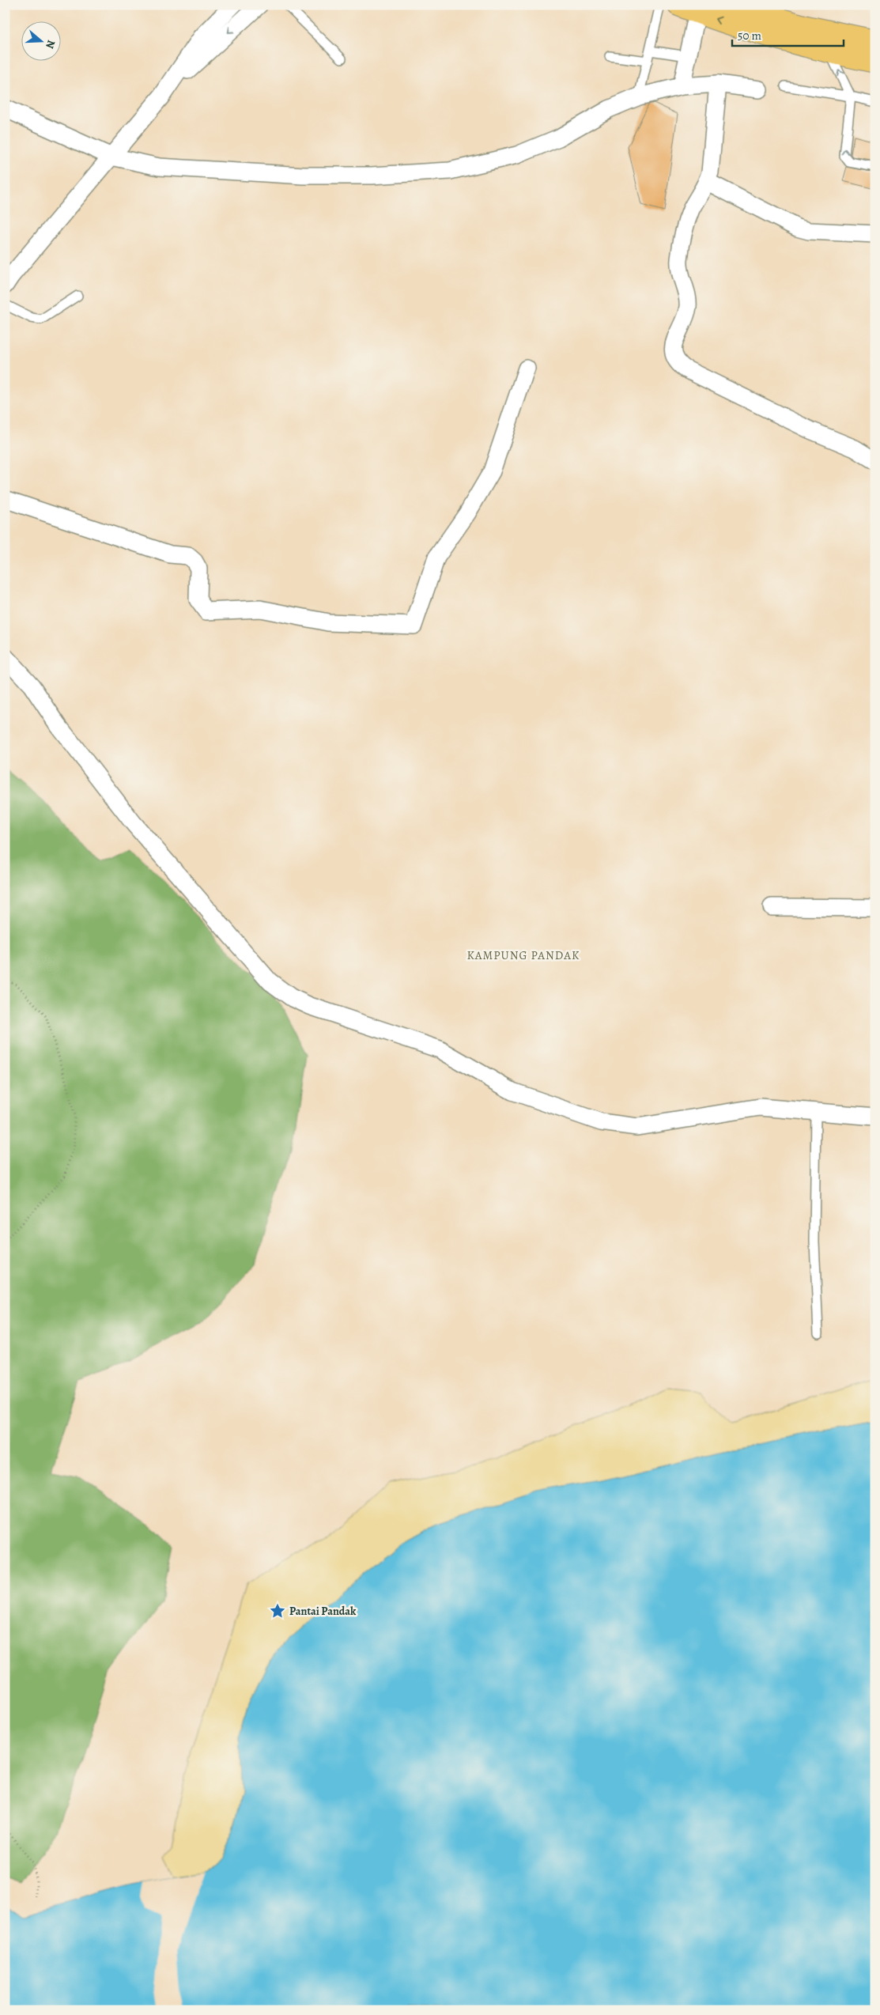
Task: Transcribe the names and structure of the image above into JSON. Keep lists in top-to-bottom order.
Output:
{
  "districts": ["KAMPUNG PANDAK"],
  "places": {
    "place": ["Pantai Pandak"]
  },
  "scale_bar": "50 m",
  "north": "right"
}
